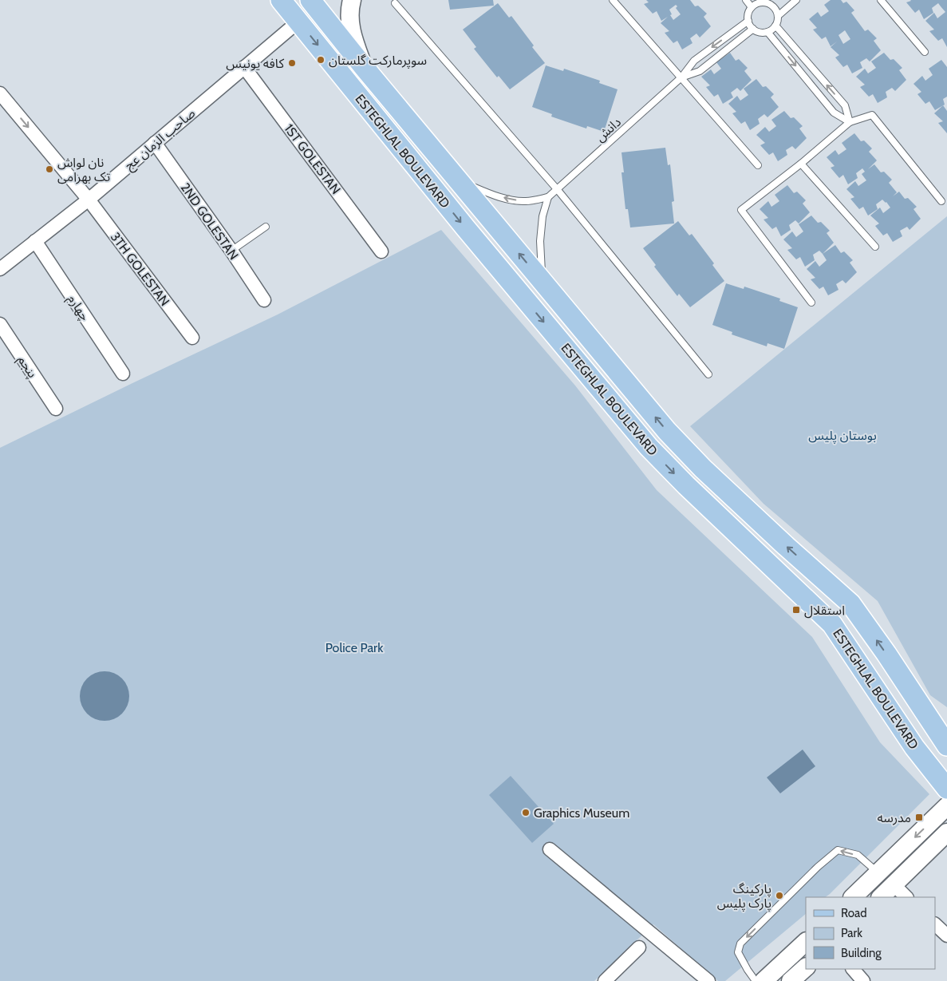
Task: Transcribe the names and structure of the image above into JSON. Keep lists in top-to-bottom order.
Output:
{
  "streets": {
    "main road": ["ESTEGHLAL BOULEVARD"],
    "street": [
      "صاحب الزمان عج",
      "1ST GOLESTAN",
      "2ND GOLESTAN",
      "3TH GOLESTAN",
      "چهارم",
      "پنجم"
    ],
    "lane": ["دانش"]
  },
  "crossings": [
    ["صاحب الزمان عج", "ESTEGHLAL BOULEVARD"],
    ["صاحب الزمان عج", "1ST GOLESTAN"],
    ["صاحب الزمان عج", "2ND GOLESTAN"],
    ["صاحب الزمان عج", "3TH GOLESTAN"],
    ["صاحب الزمان عج", "چهارم"]
  ],
  "one_way": ["3TH GOLESTAN"],
  "parks": ["بوستان پلیس", "Police Park"],
  "places": {
    "other": [
      "سوپرمارکت گلستان",
      "کافه یونیس",
      "نان‌ لواش‌ تک‌ بهرامی",
      "Graphics Museum",
      "پارکینگ پارک پلیس"
    ],
    "transit": ["استقلال", "مدرسه"]
  },
  "legend": ["Road", "Park", "Building"]
}
